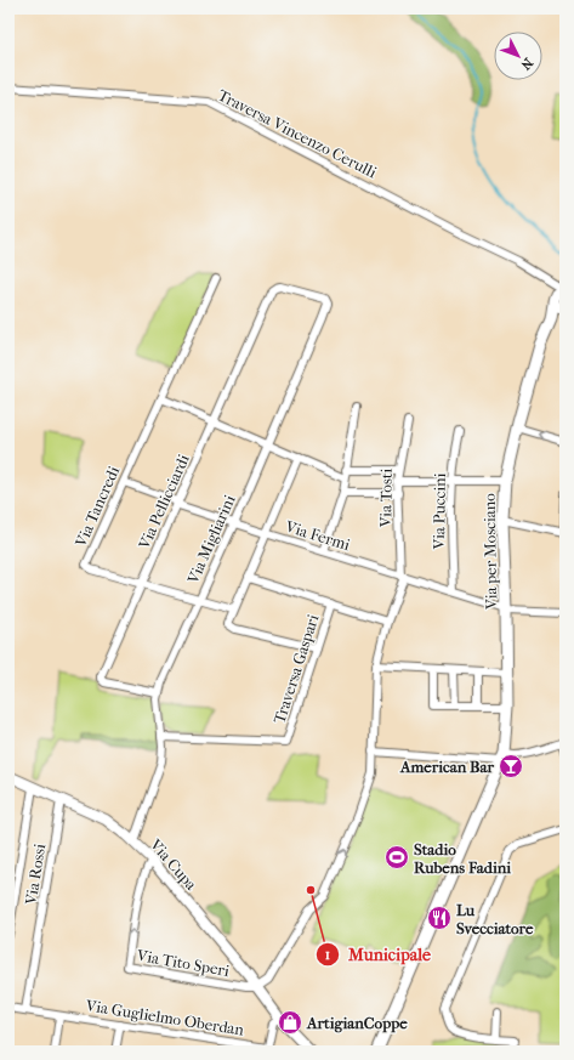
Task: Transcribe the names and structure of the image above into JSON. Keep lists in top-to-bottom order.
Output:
{
  "streets": {
    "main road": ["Via per Mosciano"],
    "street": [
      "Traversa Vincenzo Cerulli",
      "Via Tosti",
      "Via Pellicciardi",
      "Via Tancredi",
      "Via Puccini",
      "Via Fermi",
      "Via Migliarini",
      "Traversa Gaspari",
      "Via Cupa",
      "Via Rossi",
      "Via Tito Speri",
      "Via Guglielmo Oberdan"
    ]
  },
  "crossings": [
    ["Via Tosti", "Via Fermi"],
    ["Via Pellicciardi", "Via Tancredi"],
    ["Via Pellicciardi", "Via Fermi"],
    ["Via Pellicciardi", "Via Migliarini"],
    ["Via Tancredi", "Via Fermi"],
    ["Via Tancredi", "Via Migliarini"],
    ["Via Puccini", "Via Fermi"],
    ["Via Fermi", "Via Migliarini"],
    ["Via Fermi", "Via per Mosciano"],
    ["Via Migliarini", "Traversa Gaspari"],
    ["Via Migliarini", "Via Cupa"],
    ["Via Cupa", "Via Rossi"],
    ["Via Cupa", "Via Tito Speri"],
    ["Via Cupa", "Via Guglielmo Oberdan"],
    ["Via Rossi", "Via Guglielmo Oberdan"]
  ],
  "places": {
    "bar": ["American Bar"],
    "sports": ["Stadio Rubens Fadini"],
    "other": ["Municipale"],
    "restaurant": ["Lu Svecciatore"],
    "shop": ["ArtigianCoppe"]
  },
  "north": "bottom right"
}
